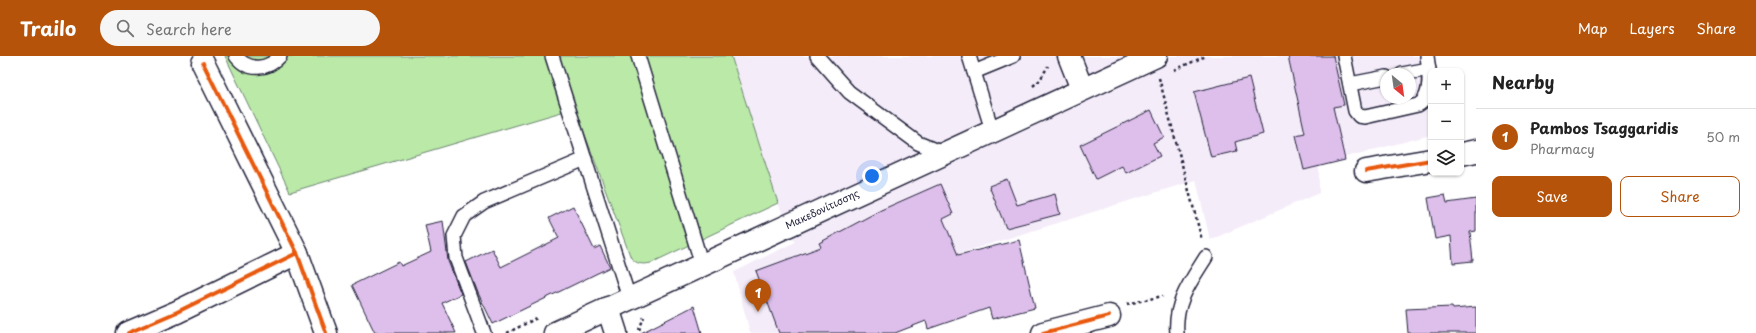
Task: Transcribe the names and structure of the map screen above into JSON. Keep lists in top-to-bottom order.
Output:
{
  "streets": {
    "street": ["Μακεδονίτισσης"]
  },
  "north": "bottom right",
  "page": {
    "header": "Trailo",
    "search": "Search here",
    "nav": ["Map", "Layers", "Share"],
    "heading": "Nearby",
    "map_buttons": ["+", "−"],
    "list": [
      {
        "mark": "1",
        "name": "Pambos Tsaggaridis",
        "note": "Pharmacy",
        "value": "50 m"
      }
    ],
    "buttons": ["Save", "Share"],
    "pins": "1"
  }
}
